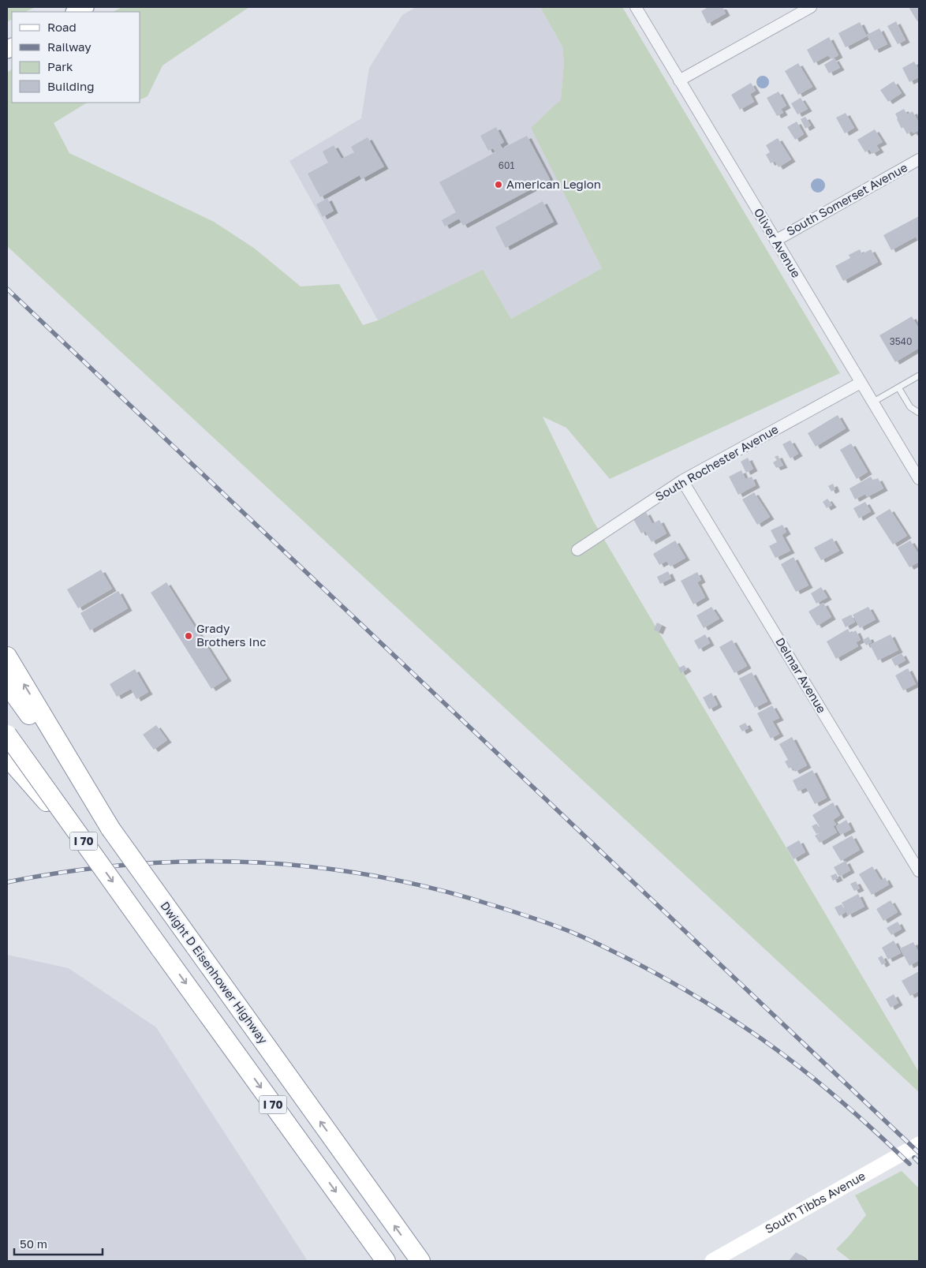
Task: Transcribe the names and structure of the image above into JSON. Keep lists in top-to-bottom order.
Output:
{
  "streets": {
    "highway": ["I 70", "Dwight D Eisenhower Highway"],
    "main road": ["South Tibbs Avenue"],
    "street": [
      "South Somerset Avenue",
      "Oliver Avenue",
      "South Rochester Avenue",
      "Delmar Avenue"
    ]
  },
  "crossings": [
    ["South Somerset Avenue", "Oliver Avenue"],
    ["Oliver Avenue", "South Rochester Avenue"],
    ["South Rochester Avenue", "Delmar Avenue"]
  ],
  "places": ["American Legion", "Grady Brothers Inc"],
  "house_numbers": ["601", "3540"],
  "legend": [
    "Road",
    "Railway",
    "Park",
    "Building"
  ],
  "scale_bar": "50 m"
}
